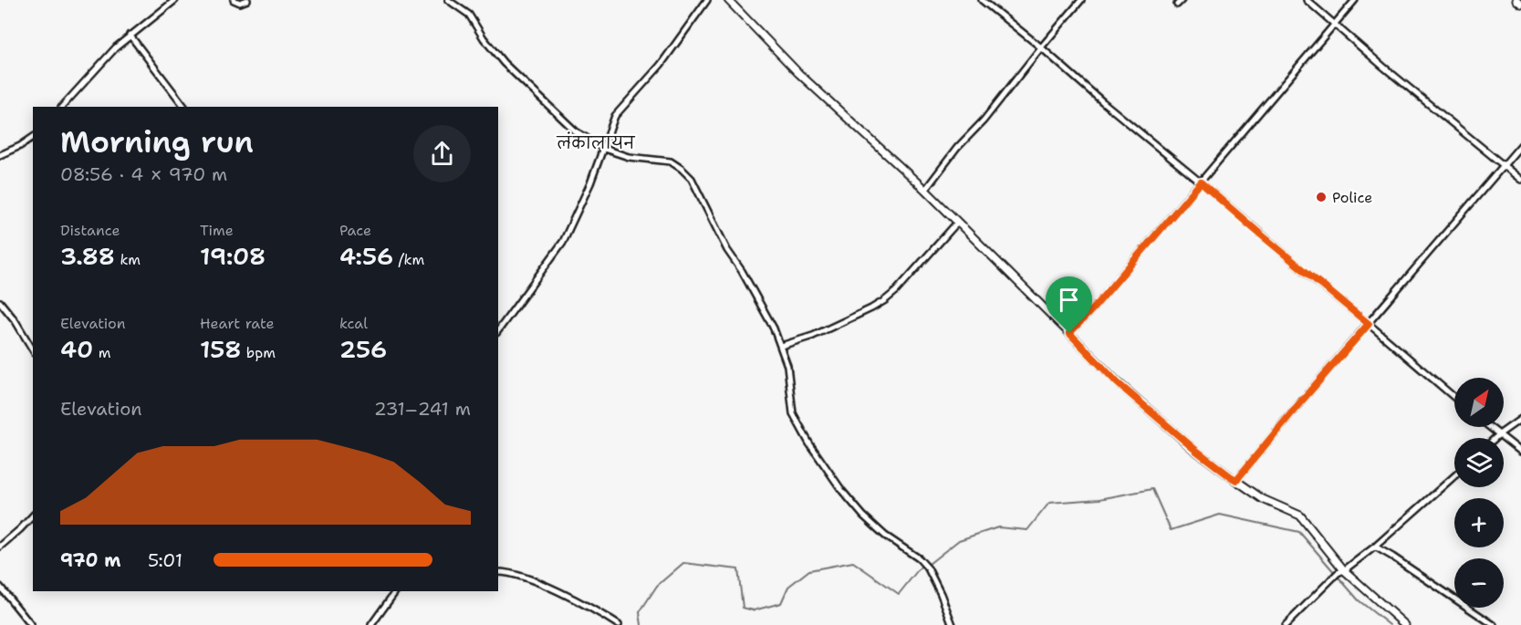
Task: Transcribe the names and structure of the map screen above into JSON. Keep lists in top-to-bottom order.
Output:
{
  "districts": ["लंकालायन"],
  "places": ["Police"],
  "north": "top right",
  "page": {
    "heading": ["Morning run", "08:56 · 4 × 970 m"],
    "stats": [
      ["Distance", "3.88 km"],
      ["Time", "19:08"],
      ["Pace", "4:56 /km"],
      ["Elevation", "40 m"],
      ["Heart rate", "158 bpm"],
      ["kcal", "256"]
    ],
    "map_buttons": ["+", "−"],
    "chart": ["Elevation", "231–241 m"],
    "list": [
      {
        "name": "970 m",
        "note": "5:01"
      }
    ]
  }
}
